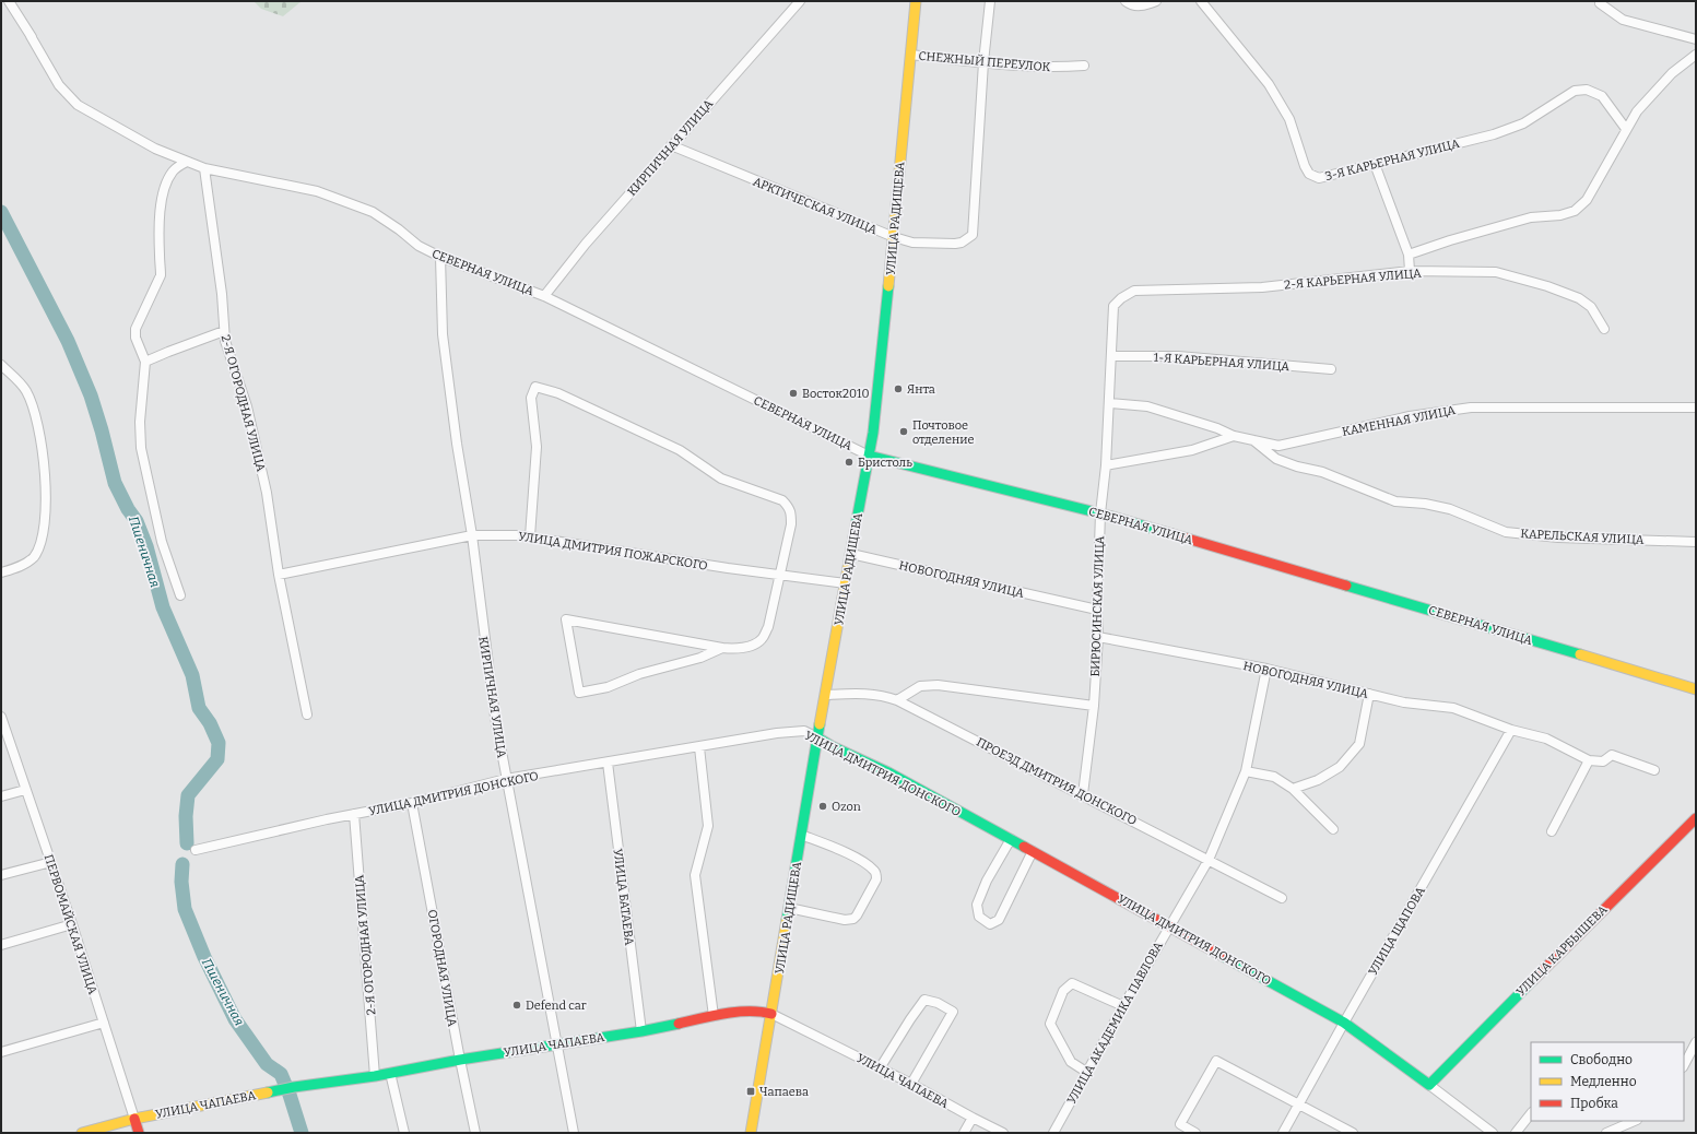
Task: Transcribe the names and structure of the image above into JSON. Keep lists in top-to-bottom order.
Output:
{
  "streets": {
    "main road": [
      "УЛИЦА РАДИЩЕВА",
      "СЕВЕРНАЯ УЛИЦА",
      "УЛИЦА ДМИТРИЯ ДОНСКОГО",
      "ПЕРВОМАЙСКАЯ УЛИЦА",
      "УЛИЦА КАРБЫШЕВА",
      "УЛИЦА ЧАПАЕВА"
    ],
    "street": [
      "СНЕЖНЫЙ ПЕРЕУЛОК",
      "КИРПИЧНАЯ УЛИЦА",
      "3-Я КАРЬЕРНАЯ УЛИЦА",
      "АРКТИЧЕСКАЯ УЛИЦА",
      "2-Я КАРЬЕРНАЯ УЛИЦА",
      "1-Я КАРЬЕРНАЯ УЛИЦА",
      "2-Я ОГОРОДНАЯ УЛИЦА",
      "КАМЕННАЯ УЛИЦА",
      "КАРЕЛЬСКАЯ УЛИЦА",
      "УЛИЦА ДМИТРИЯ ПОЖАРСКОГО",
      "НОВОГОДНЯЯ УЛИЦА",
      "БИРЮСИНСКАЯ УЛИЦА",
      "ПРОЕЗД ДМИТРИЯ ДОНСКОГО",
      "УЛИЦА БАТАЕВА",
      "УЛИЦА ЩАПОВА",
      "ОГОРОДНАЯ УЛИЦА",
      "УЛИЦА АКАДЕМИКА ПАВЛОВА"
    ]
  },
  "crossings": [
    ["СНЕЖНЫЙ ПЕРЕУЛОК", "АРКТИЧЕСКАЯ УЛИЦА"],
    ["СНЕЖНЫЙ ПЕРЕУЛОК", "УЛИЦА РАДИЩЕВА"],
    ["КИРПИЧНАЯ УЛИЦА", "АРКТИЧЕСКАЯ УЛИЦА"],
    ["КИРПИЧНАЯ УЛИЦА", "СЕВЕРНАЯ УЛИЦА"],
    ["КИРПИЧНАЯ УЛИЦА", "УЛИЦА ДМИТРИЯ ПОЖАРСКОГО"],
    ["КИРПИЧНАЯ УЛИЦА", "УЛИЦА ДМИТРИЯ ДОНСКОГО"],
    ["КИРПИЧНАЯ УЛИЦА", "УЛИЦА ЧАПАЕВА"],
    ["3-Я КАРЬЕРНАЯ УЛИЦА", "2-Я КАРЬЕРНАЯ УЛИЦА"],
    ["АРКТИЧЕСКАЯ УЛИЦА", "УЛИЦА РАДИЩЕВА"],
    ["УЛИЦА РАДИЩЕВА", "СЕВЕРНАЯ УЛИЦА"],
    ["УЛИЦА РАДИЩЕВА", "УЛИЦА ДМИТРИЯ ПОЖАРСКОГО"],
    ["УЛИЦА РАДИЩЕВА", "НОВОГОДНЯЯ УЛИЦА"],
    ["УЛИЦА РАДИЩЕВА", "УЛИЦА ДМИТРИЯ ДОНСКОГО"],
    ["УЛИЦА РАДИЩЕВА", "ПРОЕЗД ДМИТРИЯ ДОНСКОГО"],
    ["УЛИЦА РАДИЩЕВА", "УЛИЦА ЧАПАЕВА"],
    ["СЕВЕРНАЯ УЛИЦА", "2-Я ОГОРОДНАЯ УЛИЦА"],
    ["СЕВЕРНАЯ УЛИЦА", "БИРЮСИНСКАЯ УЛИЦА"],
    ["2-Я КАРЬЕРНАЯ УЛИЦА", "БИРЮСИНСКАЯ УЛИЦА"],
    ["1-Я КАРЬЕРНАЯ УЛИЦА", "БИРЮСИНСКАЯ УЛИЦА"],
    ["2-Я ОГОРОДНАЯ УЛИЦА", "УЛИЦА ДМИТРИЯ ПОЖАРСКОГО"],
    ["2-Я ОГОРОДНАЯ УЛИЦА", "УЛИЦА ДМИТРИЯ ДОНСКОГО"],
    ["2-Я ОГОРОДНАЯ УЛИЦА", "УЛИЦА ЧАПАЕВА"],
    ["КАМЕННАЯ УЛИЦА", "КАРЕЛЬСКАЯ УЛИЦА"],
    ["КАМЕННАЯ УЛИЦА", "БИРЮСИНСКАЯ УЛИЦА"],
    ["НОВОГОДНЯЯ УЛИЦА", "БИРЮСИНСКАЯ УЛИЦА"],
    ["НОВОГОДНЯЯ УЛИЦА", "УЛИЦА ЩАПОВА"],
    ["НОВОГОДНЯЯ УЛИЦА", "УЛИЦА АКАДЕМИКА ПАВЛОВА"],
    ["БИРЮСИНСКАЯ УЛИЦА", "ПРОЕЗД ДМИТРИЯ ДОНСКОГО"],
    ["УЛИЦА ДМИТРИЯ ДОНСКОГО", "УЛИЦА БАТАЕВА"],
    ["УЛИЦА ДМИТРИЯ ДОНСКОГО", "УЛИЦА ЩАПОВА"],
    ["УЛИЦА ДМИТРИЯ ДОНСКОГО", "УЛИЦА КАРБЫШЕВА"],
    ["УЛИЦА ДМИТРИЯ ДОНСКОГО", "ОГОРОДНАЯ УЛИЦА"],
    ["УЛИЦА ДМИТРИЯ ДОНСКОГО", "УЛИЦА АКАДЕМИКА ПАВЛОВА"],
    ["ПРОЕЗД ДМИТРИЯ ДОНСКОГО", "УЛИЦА АКАДЕМИКА ПАВЛОВА"],
    ["УЛИЦА БАТАЕВА", "УЛИЦА ЧАПАЕВА"],
    ["ПЕРВОМАЙСКАЯ УЛИЦА", "УЛИЦА ЧАПАЕВА"],
    ["ОГОРОДНАЯ УЛИЦА", "УЛИЦА ЧАПАЕВА"]
  ],
  "water": ["Пшеничная"],
  "places": {
    "other": [
      "Янта",
      "Восток2010",
      "Почтовое отделение",
      "Бристоль",
      "Ozon",
      "Defend car"
    ],
    "transit": ["Чапаева"]
  },
  "legend": ["Свободно", "Медленно", "Пробка"]
}
